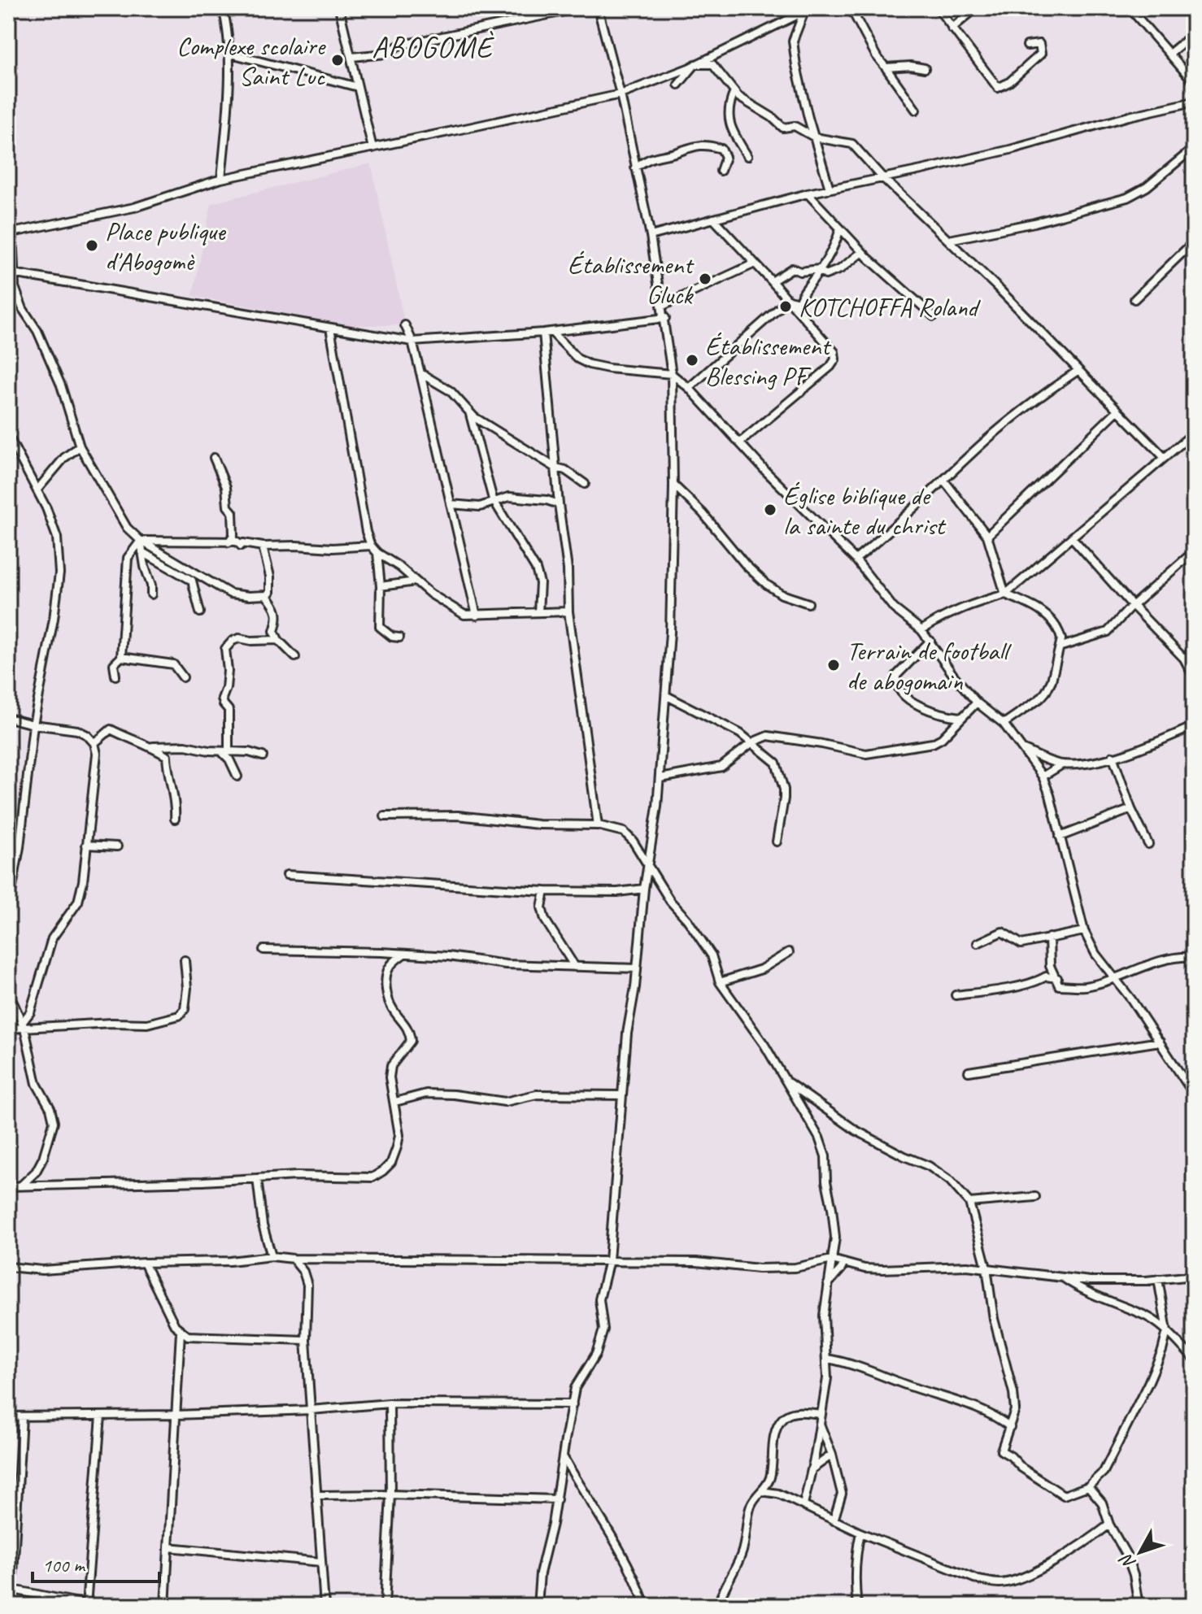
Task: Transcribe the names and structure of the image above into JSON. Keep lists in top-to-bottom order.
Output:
{
  "districts": ["ABOGOMÈ"],
  "places": [
    "Complexe scolaire Saint Luc",
    "Place publique d'Abogomè",
    "Établissement Gluck",
    "KOTCHOFFA Roland",
    "Établissement Blessing PF",
    "Église biblique de la sainte du christ",
    "Terrain de football de abogomain"
  ],
  "scale_bar": "100 m",
  "north": "bottom left"
}
